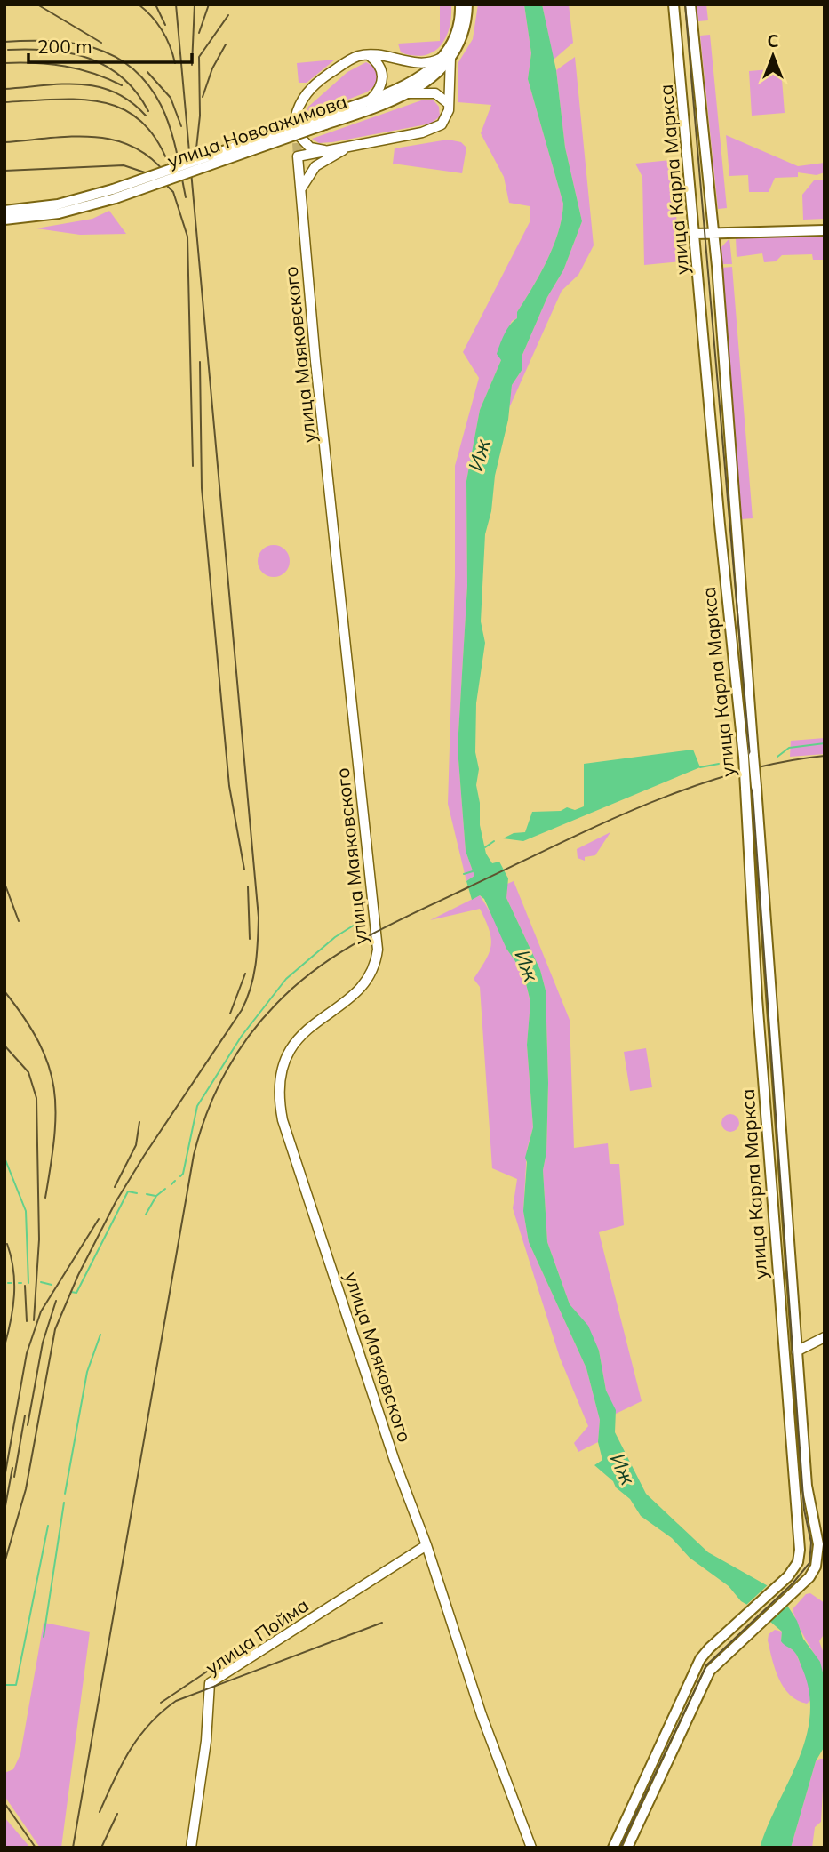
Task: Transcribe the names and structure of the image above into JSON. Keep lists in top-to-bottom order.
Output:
{
  "streets": {
    "main road": [
      "улица Новоажимова",
      "улица Карла Маркса",
      "улица Маяковского",
      "улица Пойма"
    ]
  },
  "crossings": [
    ["улица Маяковского", "улица Пойма"]
  ],
  "water": ["Иж"],
  "scale_bar": "200 m",
  "north": "top"
}
